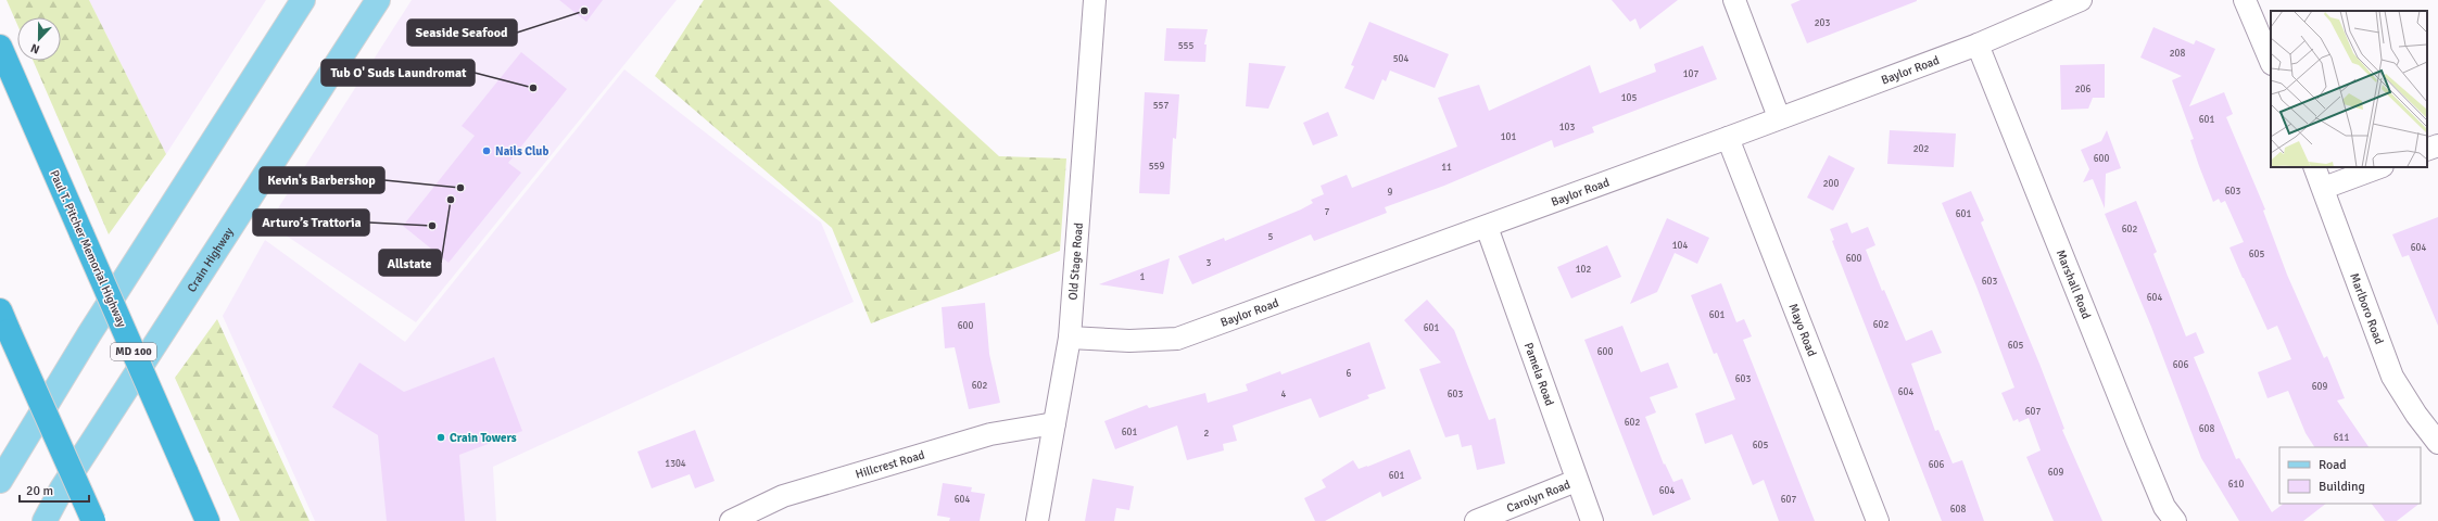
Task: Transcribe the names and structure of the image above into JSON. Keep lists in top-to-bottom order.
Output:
{
  "streets": {
    "highway": ["Paul T. Pitcher Memorial Highway", "MD 100"],
    "main road": ["Crain Highway"],
    "street": [
      "Baylor Road",
      "Old Stage Road",
      "Marshall Road",
      "Marlboro Road",
      "Mayo Road",
      "Pamela Road",
      "Hillcrest Road",
      "Carolyn Road"
    ]
  },
  "crossings": [
    ["Baylor Road", "Old Stage Road"],
    ["Baylor Road", "Marshall Road"],
    ["Baylor Road", "Mayo Road"],
    ["Baylor Road", "Pamela Road"],
    ["Old Stage Road", "Hillcrest Road"],
    ["Pamela Road", "Carolyn Road"]
  ],
  "places": [
    "Seaside Seafood",
    "Tub O' Suds Laundromat",
    "Nails Club",
    "Kevin's Barbershop",
    "Allstate",
    "Arturo’s Trattoria",
    "Crain Towers"
  ],
  "house_numbers": [
    "203",
    "555",
    "208",
    "504",
    "107",
    "206",
    "105",
    "557",
    "601",
    "103",
    "101",
    "202",
    "600",
    "559",
    "11",
    "200",
    "603",
    "9",
    "7",
    "601",
    "602",
    "5",
    "104",
    "604",
    "605",
    "600",
    "3",
    "102",
    "1",
    "603",
    "604",
    "601",
    "602",
    "600",
    "601",
    "605",
    "600",
    "606",
    "6",
    "603",
    "602",
    "609",
    "604",
    "4",
    "603",
    "607",
    "602",
    "608",
    "601",
    "2",
    "611",
    "605",
    "1304",
    "606",
    "609",
    "601",
    "610",
    "604",
    "604",
    "607",
    "608"
  ],
  "legend": ["Road", "Building"],
  "scale_bar": "20 m",
  "north": "bottom"
}
